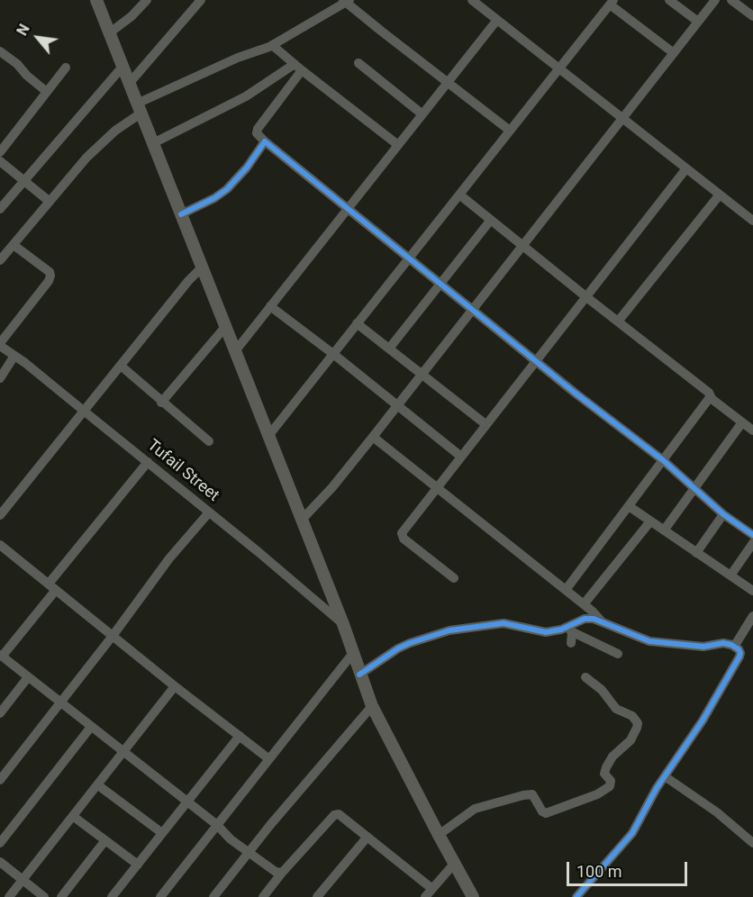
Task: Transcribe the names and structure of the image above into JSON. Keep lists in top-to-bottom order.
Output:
{
  "streets": {
    "street": ["Tufail Street"]
  },
  "scale_bar": "100 m",
  "north": "top left"
}
